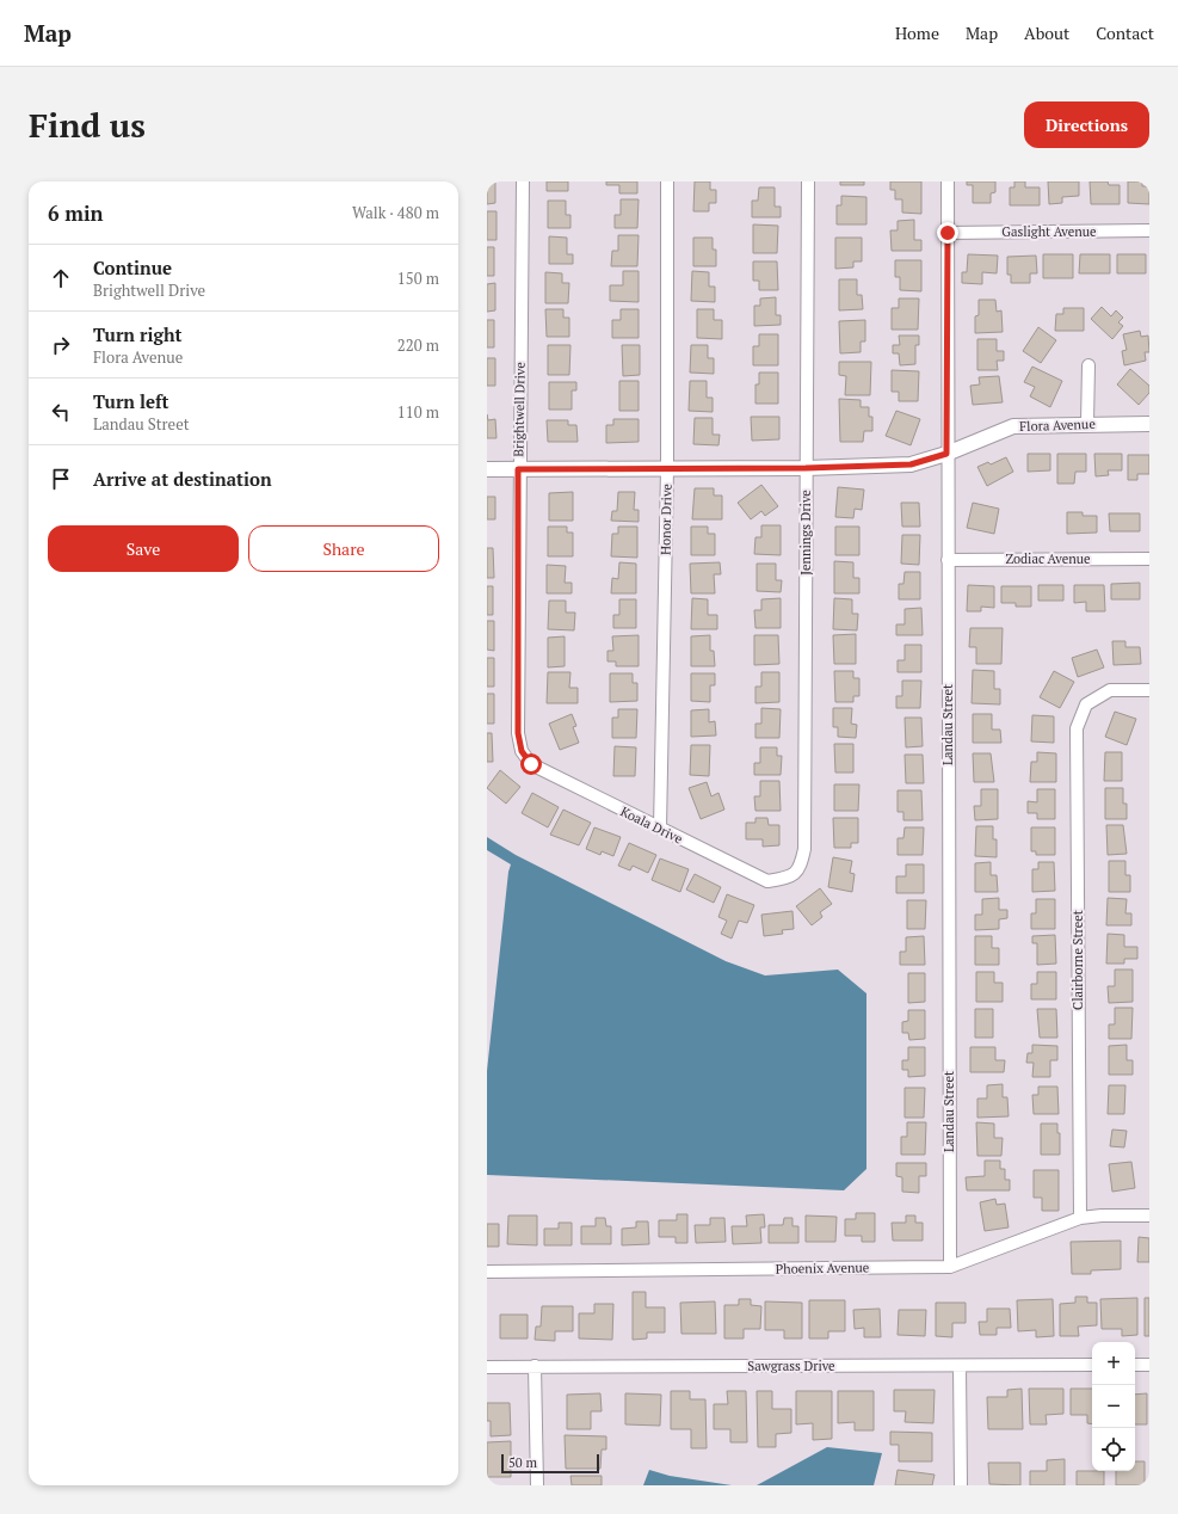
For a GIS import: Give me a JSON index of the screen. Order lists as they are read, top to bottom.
{
  "streets": {
    "street": [
      "Gaslight Avenue",
      "Brightwell Drive",
      "Flora Avenue",
      "Honor Drive",
      "Jennings Drive",
      "Zodiac Avenue",
      "Landau Street",
      "Koala Drive",
      "Clairborne Street",
      "Phoenix Avenue",
      "Sawgrass Drive"
    ]
  },
  "crossings": [
    ["Gaslight Avenue", "Landau Street"],
    ["Brightwell Drive", "Flora Avenue"],
    ["Brightwell Drive", "Koala Drive"],
    ["Flora Avenue", "Honor Drive"],
    ["Flora Avenue", "Jennings Drive"],
    ["Flora Avenue", "Landau Street"],
    ["Honor Drive", "Koala Drive"],
    ["Jennings Drive", "Koala Drive"],
    ["Zodiac Avenue", "Landau Street"],
    ["Landau Street", "Phoenix Avenue"],
    ["Clairborne Street", "Phoenix Avenue"]
  ],
  "scale_bar": "50 m",
  "page": {
    "header": "Map",
    "nav": [
      "Home",
      "Map",
      "About",
      "Contact"
    ],
    "buttons": [
      "Directions",
      ["Save", "Share"]
    ],
    "title": "Find us",
    "heading": ["6 min", "Walk · 480 m"],
    "list": [
      ["Continue", "Brightwell Drive", "150 m"],
      ["Turn right", "Flora Avenue", "220 m"],
      ["Turn left", "Landau Street", "110 m"],
      "Arrive at destination"
    ],
    "map_buttons": ["+", "−"],
    "scale": "50 m"
  }
}
